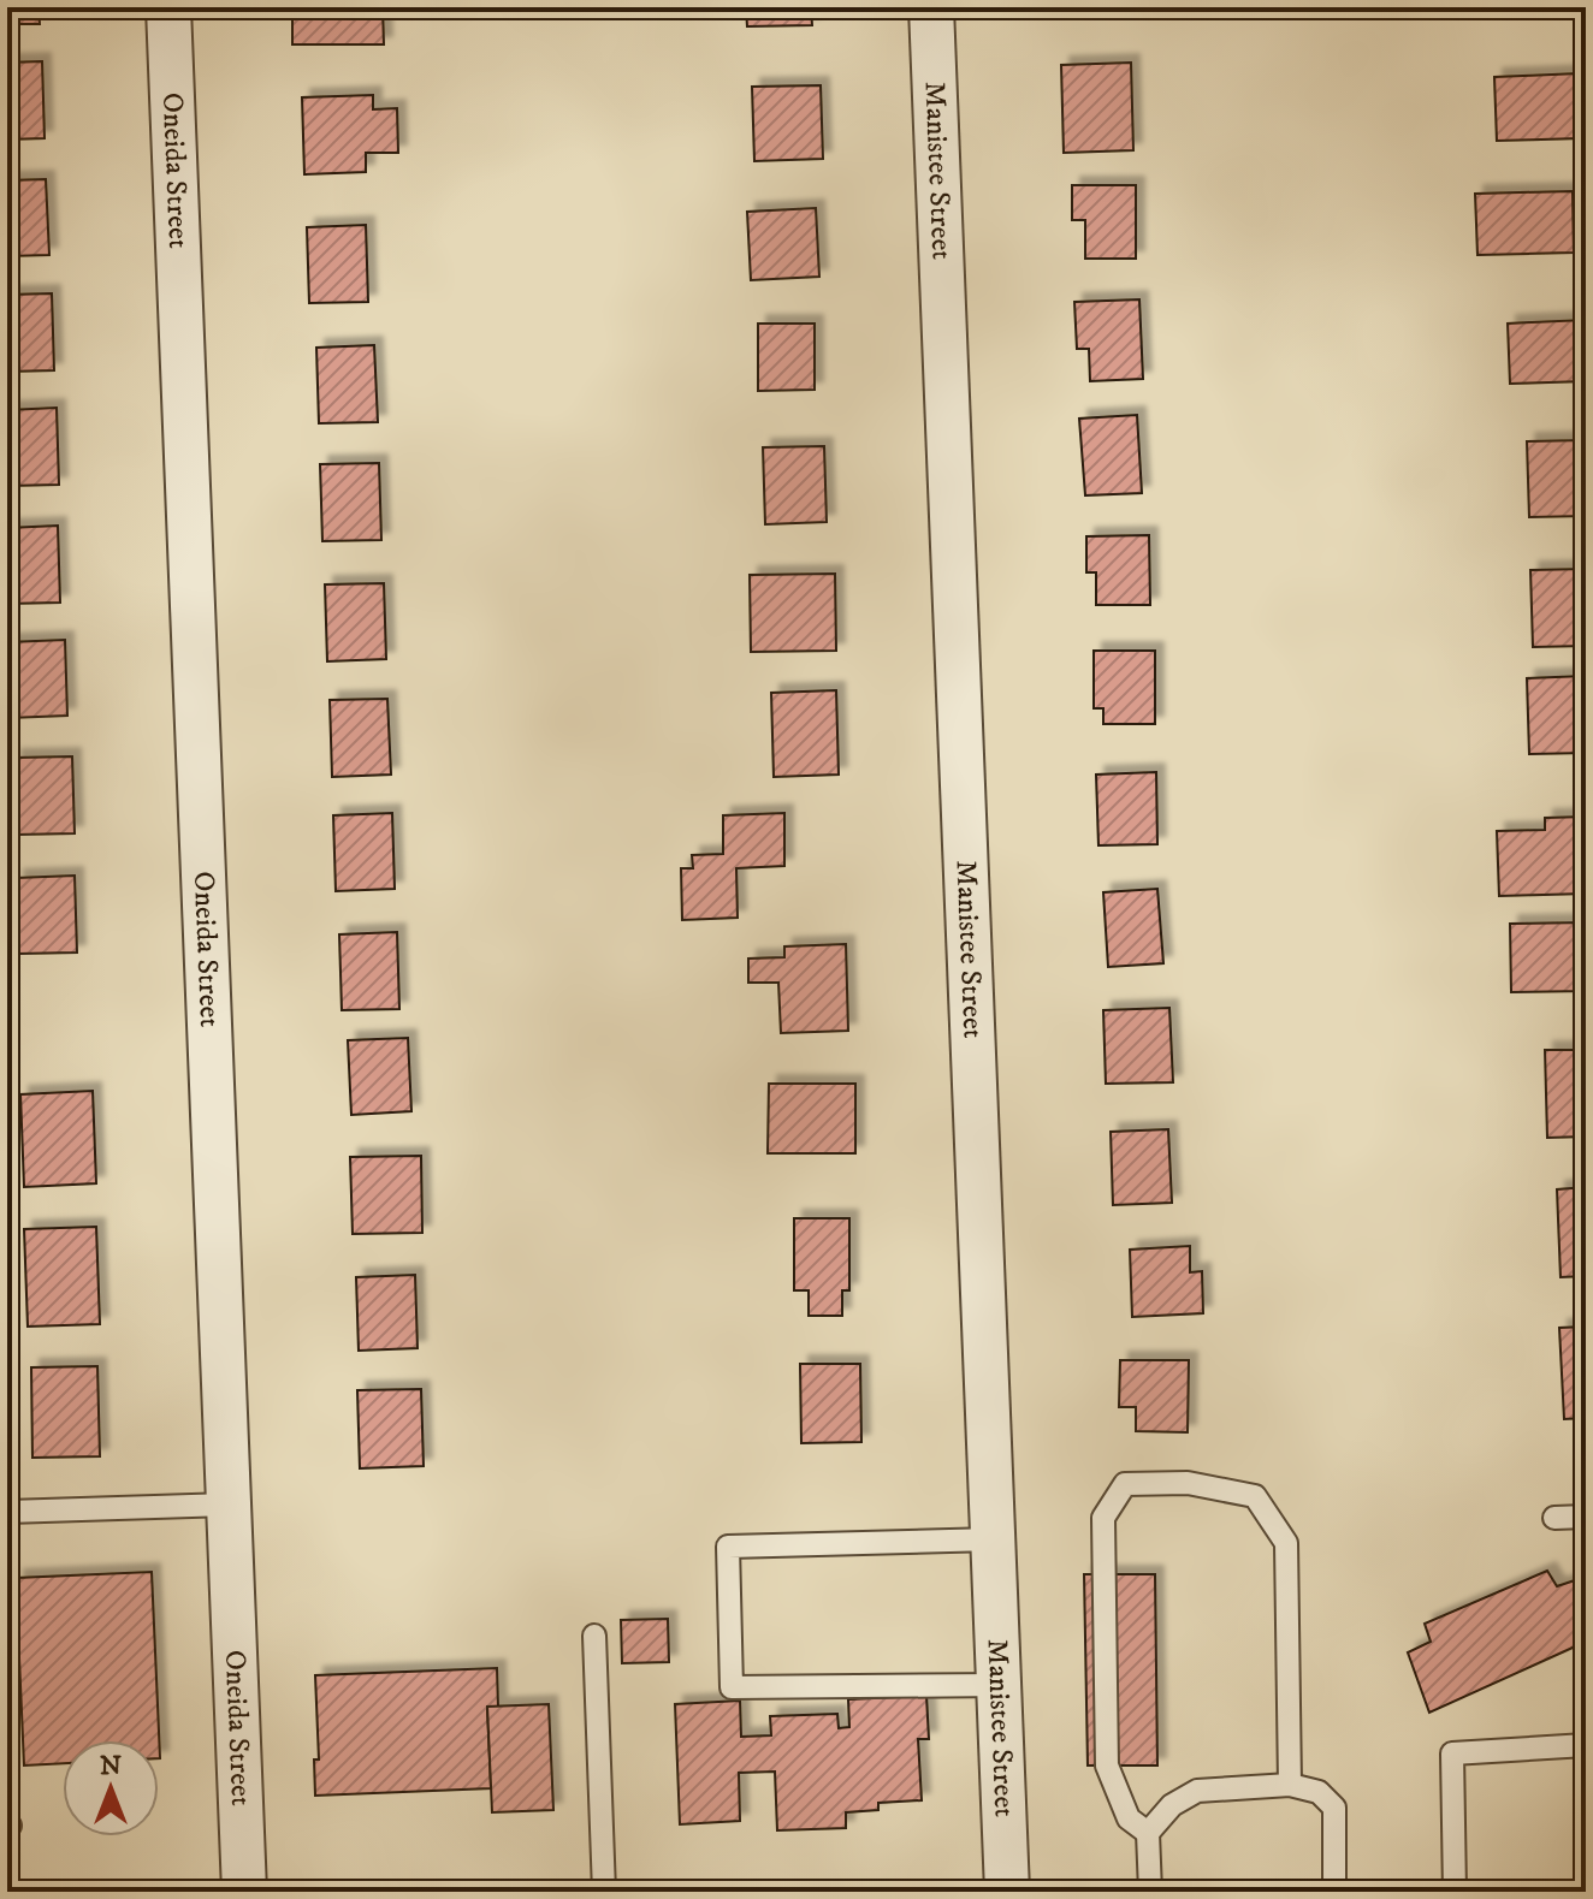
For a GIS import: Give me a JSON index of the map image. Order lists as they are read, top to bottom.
{
  "streets": {
    "street": ["Oneida Street", "Manistee Street"]
  },
  "north": "top"
}
